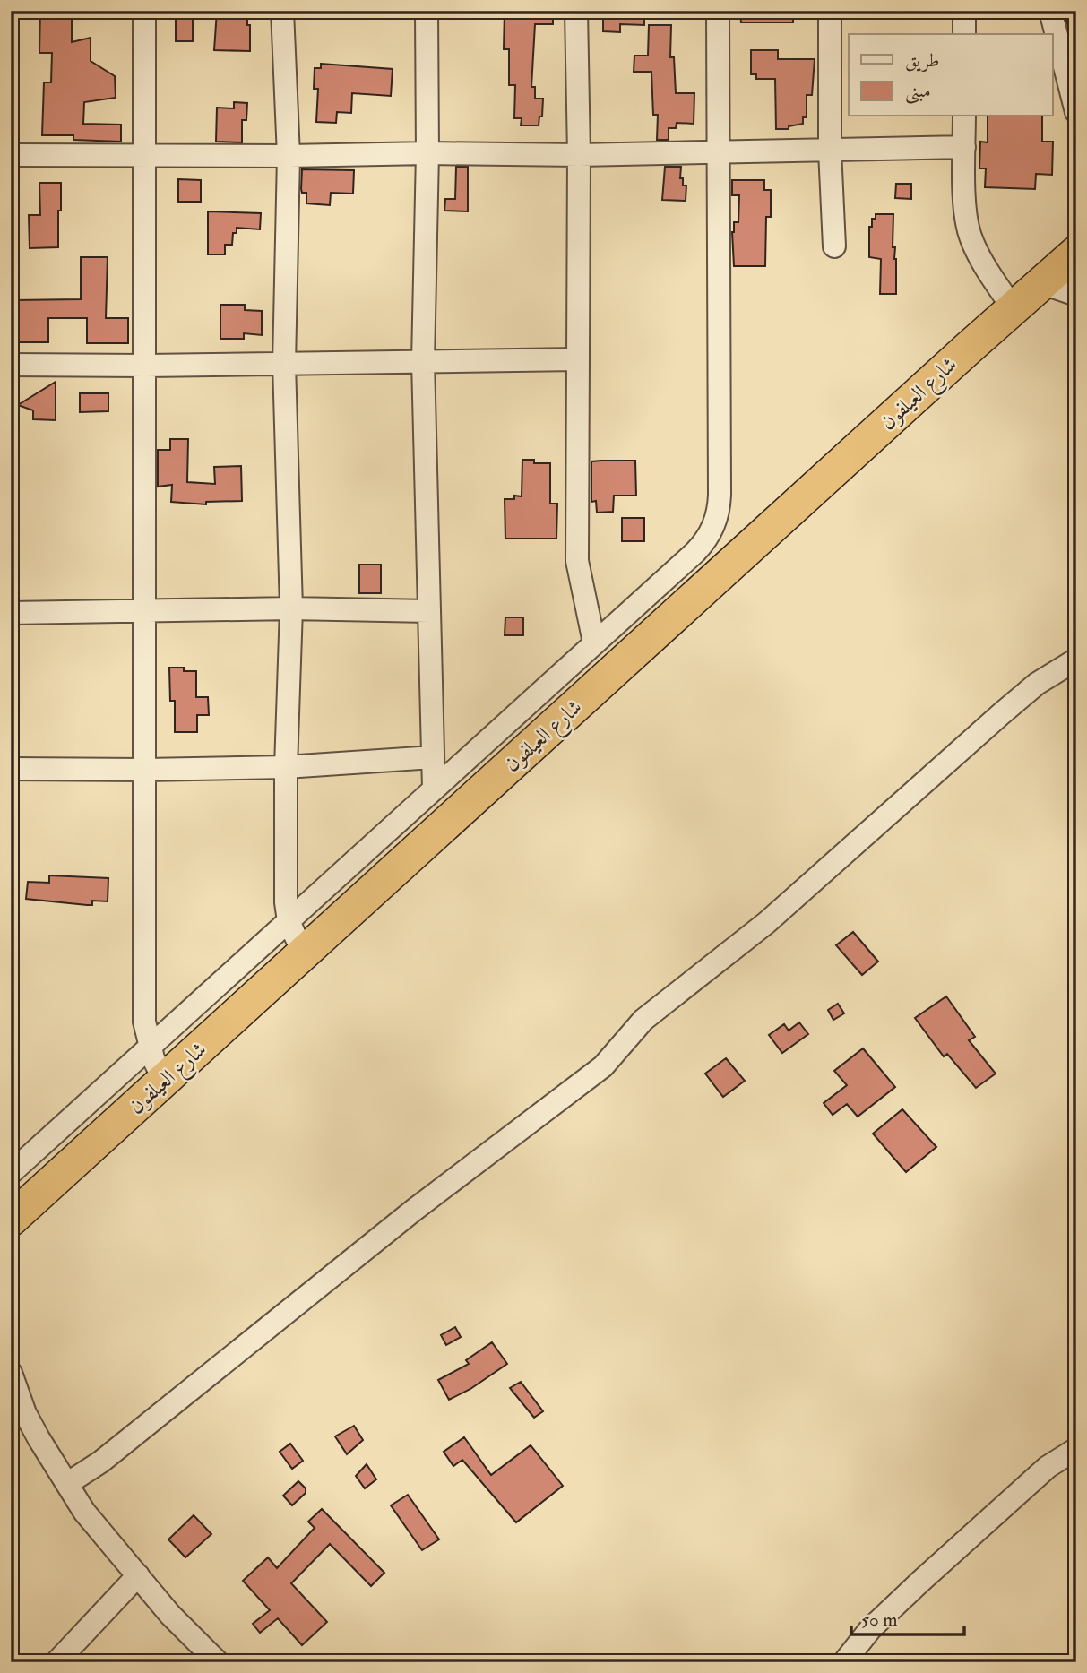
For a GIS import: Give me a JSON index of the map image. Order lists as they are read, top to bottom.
{
  "streets": {
    "highway": ["شارع العيلفون"]
  },
  "legend": ["طريق", "مبنى"],
  "scale_bar": "50 m"
}
